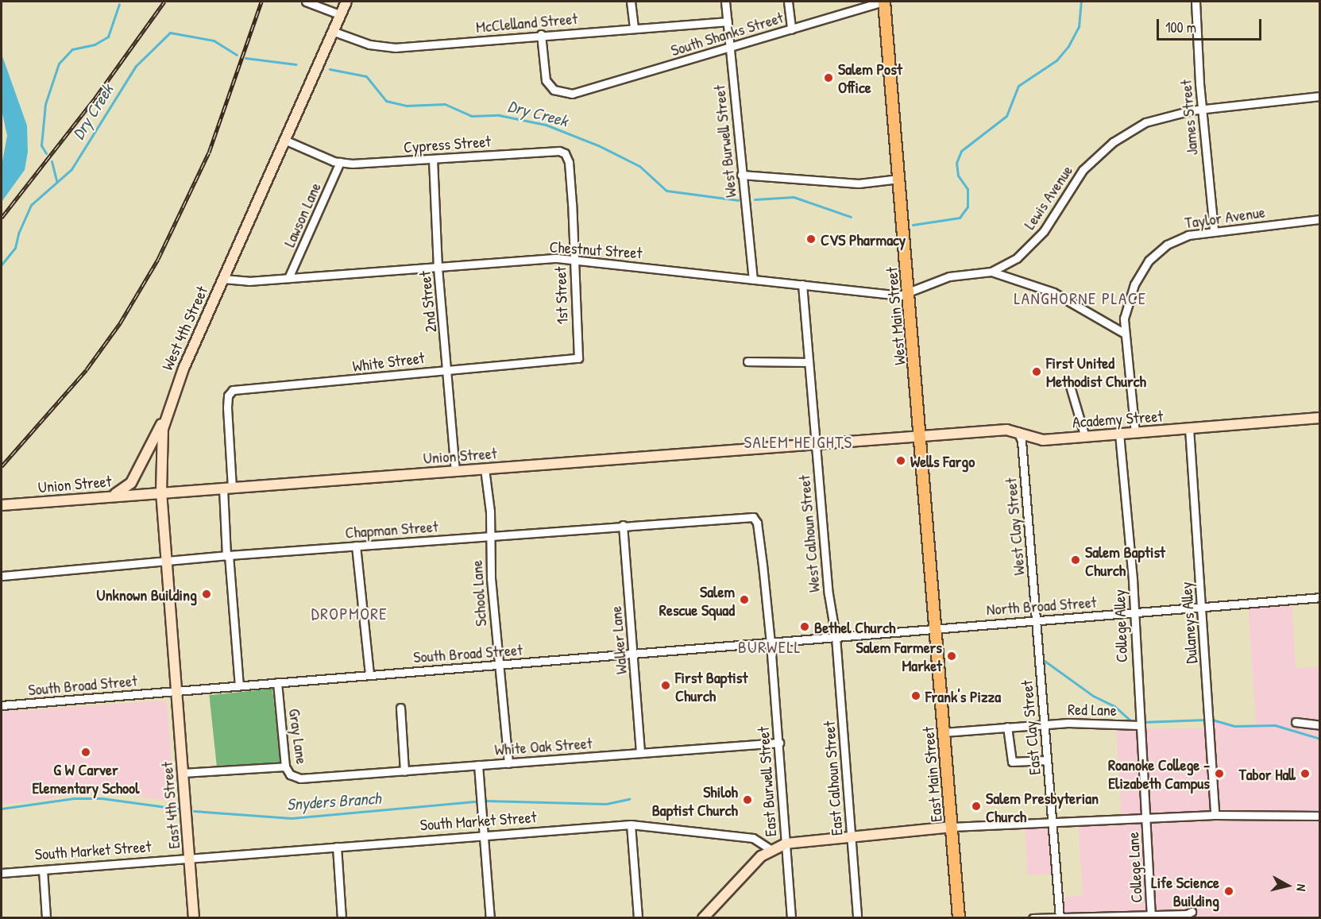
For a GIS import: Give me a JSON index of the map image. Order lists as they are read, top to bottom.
{
  "streets": {
    "main road": ["West Main Street", "East Main Street"],
    "street": [
      "McClelland Street",
      "South Shanks Street",
      "James Street",
      "West Burwell Street",
      "Cypress Street",
      "Lewis Avenue",
      "Lawson Lane",
      "Taylor Avenue",
      "Chestnut Street",
      "1st Street",
      "2nd Street",
      "West 4th Street",
      "White Street",
      "Academy Street",
      "Union Street",
      "West Clay Street",
      "Chapman Street",
      "West Calhoun Street",
      "School Lane",
      "North Broad Street",
      "Dulaneys Alley",
      "College Alley",
      "Walker Lane",
      "South Broad Street",
      "Red Lane",
      "East Clay Street",
      "Gray Lane",
      "White Oak Street",
      "East Calhoun Street",
      "East Burwell Street",
      "East 4th Street",
      "South Market Street",
      "College Lane"
    ]
  },
  "crossings": [
    ["McClelland Street", "South Shanks Street"],
    ["McClelland Street", "West Burwell Street"],
    ["McClelland Street", "West 4th Street"],
    ["South Shanks Street", "West Burwell Street"],
    ["South Shanks Street", "West Main Street"],
    ["James Street", "Lewis Avenue"],
    ["James Street", "Taylor Avenue"],
    ["West Burwell Street", "Chestnut Street"],
    ["Cypress Street", "Lawson Lane"],
    ["Cypress Street", "1st Street"],
    ["Cypress Street", "2nd Street"],
    ["Cypress Street", "West 4th Street"],
    ["Lewis Avenue", "Chestnut Street"],
    ["Lewis Avenue", "West Main Street"],
    ["Lawson Lane", "Chestnut Street"],
    ["Taylor Avenue", "Academy Street"],
    ["Chestnut Street", "1st Street"],
    ["Chestnut Street", "2nd Street"],
    ["Chestnut Street", "West Main Street"],
    ["Chestnut Street", "West 4th Street"],
    ["Chestnut Street", "West Calhoun Street"],
    ["1st Street", "White Street"],
    ["2nd Street", "White Street"],
    ["2nd Street", "Union Street"],
    ["West Main Street", "Academy Street"],
    ["West Main Street", "Union Street"],
    ["West Main Street", "North Broad Street"],
    ["West Main Street", "South Broad Street"],
    ["West Main Street", "East Main Street"],
    ["West 4th Street", "Union Street"],
    ["West 4th Street", "Chapman Street"],
    ["West 4th Street", "South Broad Street"],
    ["West 4th Street", "East 4th Street"],
    ["White Street", "Union Street"],
    ["White Street", "Chapman Street"],
    ["White Street", "South Broad Street"],
    ["Academy Street", "Union Street"],
    ["Academy Street", "West Clay Street"],
    ["Academy Street", "Dulaneys Alley"],
    ["Academy Street", "College Alley"],
    ["Union Street", "West Calhoun Street"],
    ["Union Street", "School Lane"],
    ["West Clay Street", "North Broad Street"],
    ["West Clay Street", "East Clay Street"],
    ["Chapman Street", "School Lane"],
    ["Chapman Street", "Walker Lane"],
    ["Chapman Street", "South Broad Street"],
    ["Chapman Street", "East Burwell Street"],
    ["West Calhoun Street", "South Broad Street"],
    ["West Calhoun Street", "East Calhoun Street"],
    ["School Lane", "South Broad Street"],
    ["School Lane", "White Oak Street"],
    ["North Broad Street", "Dulaneys Alley"],
    ["North Broad Street", "College Alley"],
    ["North Broad Street", "South Broad Street"],
    ["North Broad Street", "East Clay Street"],
    ["North Broad Street", "East Main Street"],
    ["College Alley", "Red Lane"],
    ["College Alley", "College Lane"],
    ["Walker Lane", "South Broad Street"],
    ["Walker Lane", "White Oak Street"],
    ["South Broad Street", "Gray Lane"],
    ["South Broad Street", "East Main Street"],
    ["South Broad Street", "East Calhoun Street"],
    ["South Broad Street", "East Burwell Street"],
    ["South Broad Street", "East 4th Street"],
    ["Red Lane", "East Clay Street"],
    ["Red Lane", "East Main Street"],
    ["Gray Lane", "White Oak Street"],
    ["White Oak Street", "East Burwell Street"],
    ["East 4th Street", "South Market Street"]
  ],
  "districts": [
    "LANGHORNE PLACE",
    "SALEM HEIGHTS",
    "DROPMORE",
    "BURWELL"
  ],
  "water": ["Dry Creek", "Snyders Branch"],
  "places": [
    "Salem Post Office",
    "CVS Pharmacy",
    "First United Methodist Church",
    "Wells Fargo",
    "Salem Baptist Church",
    "Unknown Building",
    "Salem Rescue Squad",
    "Bethel Church",
    "Salem Farmers Market",
    "First Baptist Church",
    "Frank's Pizza",
    "G W Carver Elementary School",
    "Roanoke College - Elizabeth Campus",
    "Tabor Hall",
    "Shiloh Baptist Church",
    "Salem Presbyterian Church",
    "Life Science Building"
  ],
  "scale_bar": "100 m",
  "north": "right"
}
